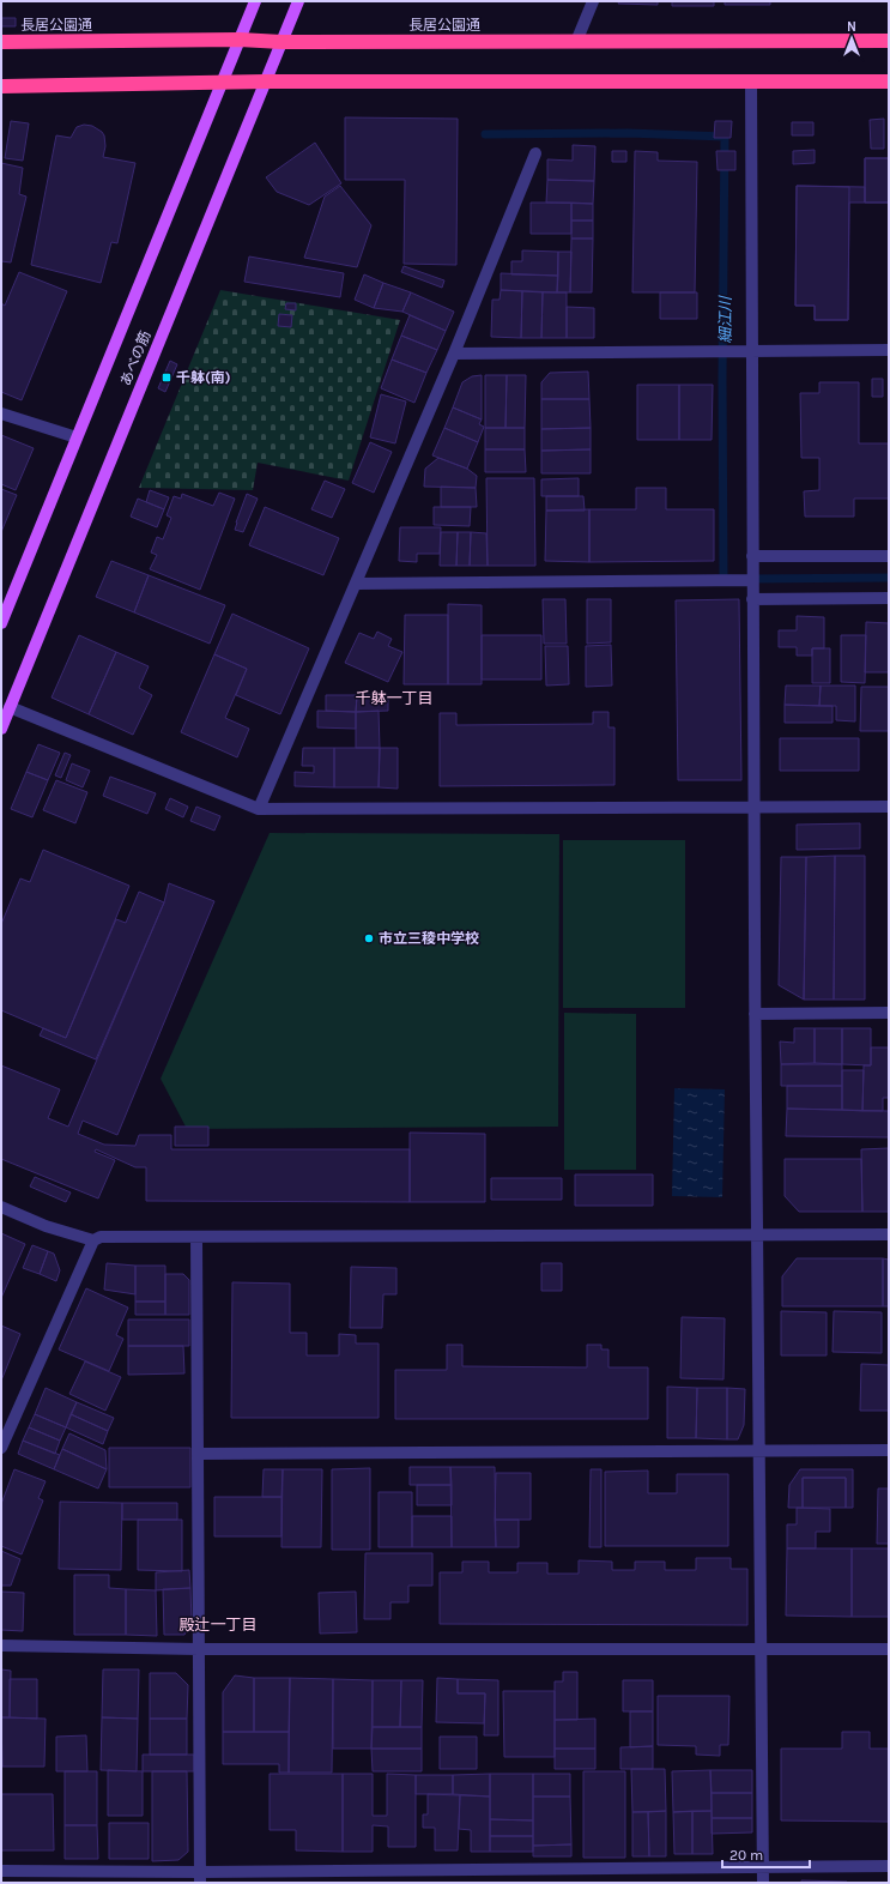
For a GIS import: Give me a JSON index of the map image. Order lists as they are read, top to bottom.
{
  "streets": {
    "highway": ["長居公園通"],
    "main road": ["あべの筋"]
  },
  "crossings": [
    ["長居公園通", "あべの筋"]
  ],
  "districts": ["千躰一丁目", "殿辻一丁目"],
  "water": ["細江川"],
  "places": {
    "transit": ["千躰(南)"],
    "other": ["市立三稜中学校"]
  },
  "scale_bar": "20 m",
  "north": "top"
}
